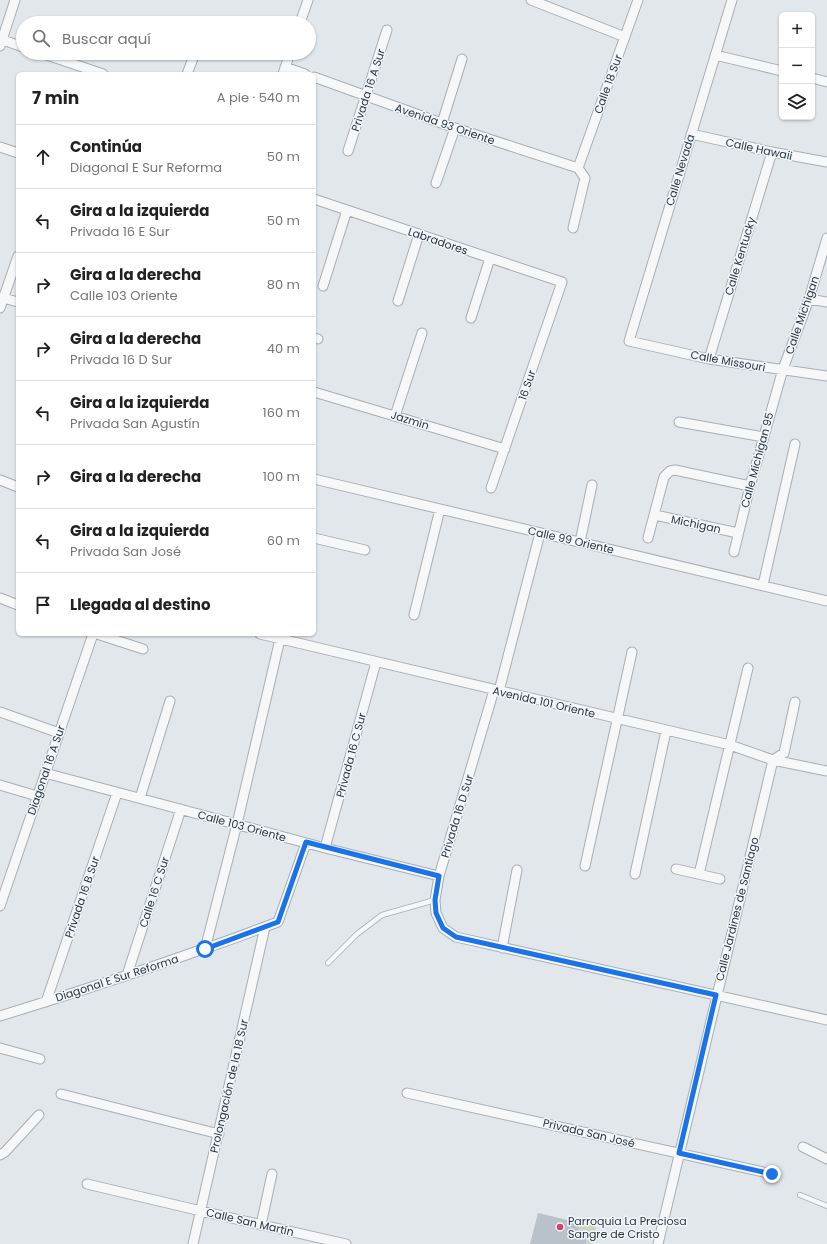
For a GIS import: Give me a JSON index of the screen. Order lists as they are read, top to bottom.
{
  "streets": {
    "street": [
      "Calle 18 Sur",
      "Privada 16 A Sur",
      "Avenida 93 Oriente",
      "Calle Hawaii",
      "Calle Nevada",
      "Labradores",
      "Calle Kentucky",
      "Calle Míchigan",
      "Calle Missouri",
      "16 Sur",
      "Jazmín",
      "Calle Michigan 95",
      "Michigan",
      "Calle 99 Oriente",
      "Avenida 101 Oriente",
      "Privada 16 C Sur",
      "Diagonal 16 A Sur",
      "Privada 16 D Sur",
      "Calle 103 Oriente",
      "Calle 16 C Sur",
      "Privada 16 B Sur",
      "Calle Jardines de Santiago",
      "Diagonal E Sur Reforma",
      "Prolongación de la 18 Sur",
      "Privada San José",
      "Calle San Martín"
    ]
  },
  "crossings": [
    ["Calle 18 Sur", "Avenida 93 Oriente"],
    ["Privada 16 A Sur", "Avenida 93 Oriente"],
    ["Calle Hawaii", "Calle Nevada"],
    ["Calle Hawaii", "Calle Kentucky"],
    ["Calle Nevada", "Calle Missouri"],
    ["Labradores", "16 Sur"],
    ["Calle Kentucky", "Calle Missouri"],
    ["Calle Míchigan", "Calle Missouri"],
    ["Calle Míchigan", "Calle Michigan 95"],
    ["Calle Missouri", "Calle Michigan 95"],
    ["16 Sur", "Jazmín"],
    ["Calle Michigan 95", "Michigan"],
    ["Calle 99 Oriente", "Privada 16 D Sur"],
    ["Avenida 101 Oriente", "Privada 16 C Sur"],
    ["Avenida 101 Oriente", "Privada 16 D Sur"],
    ["Avenida 101 Oriente", "Calle Jardines de Santiago"],
    ["Privada 16 C Sur", "Calle 103 Oriente"],
    ["Diagonal 16 A Sur", "Calle 103 Oriente"],
    ["Privada 16 D Sur", "Calle 103 Oriente"],
    ["Calle 103 Oriente", "Calle 16 C Sur"],
    ["Calle 103 Oriente", "Privada 16 B Sur"],
    ["Calle 103 Oriente", "Diagonal E Sur Reforma"],
    ["Calle 16 C Sur", "Diagonal E Sur Reforma"],
    ["Privada 16 B Sur", "Diagonal E Sur Reforma"],
    ["Calle Jardines de Santiago", "Privada San José"],
    ["Diagonal E Sur Reforma", "Prolongación de la 18 Sur"],
    ["Prolongación de la 18 Sur", "Calle San Martín"]
  ],
  "places": ["Parroquia La Preciosa Sangre de Cristo"],
  "page": {
    "map_buttons": ["+", "−"],
    "search": "Buscar aquí",
    "heading": ["7 min", "A pie · 540 m"],
    "list": [
      ["Continúa", "Diagonal E Sur Reforma", "50 m"],
      ["Gira a la izquierda", "Privada 16 E Sur", "50 m"],
      ["Gira a la derecha", "Calle 103 Oriente", "80 m"],
      ["Gira a la derecha", "Privada 16 D Sur", "40 m"],
      ["Gira a la izquierda", "Privada San Agustín", "160 m"],
      ["Gira a la derecha", "100 m"],
      ["Gira a la izquierda", "Privada San José", "60 m"],
      "Llegada al destino"
    ]
  }
}
